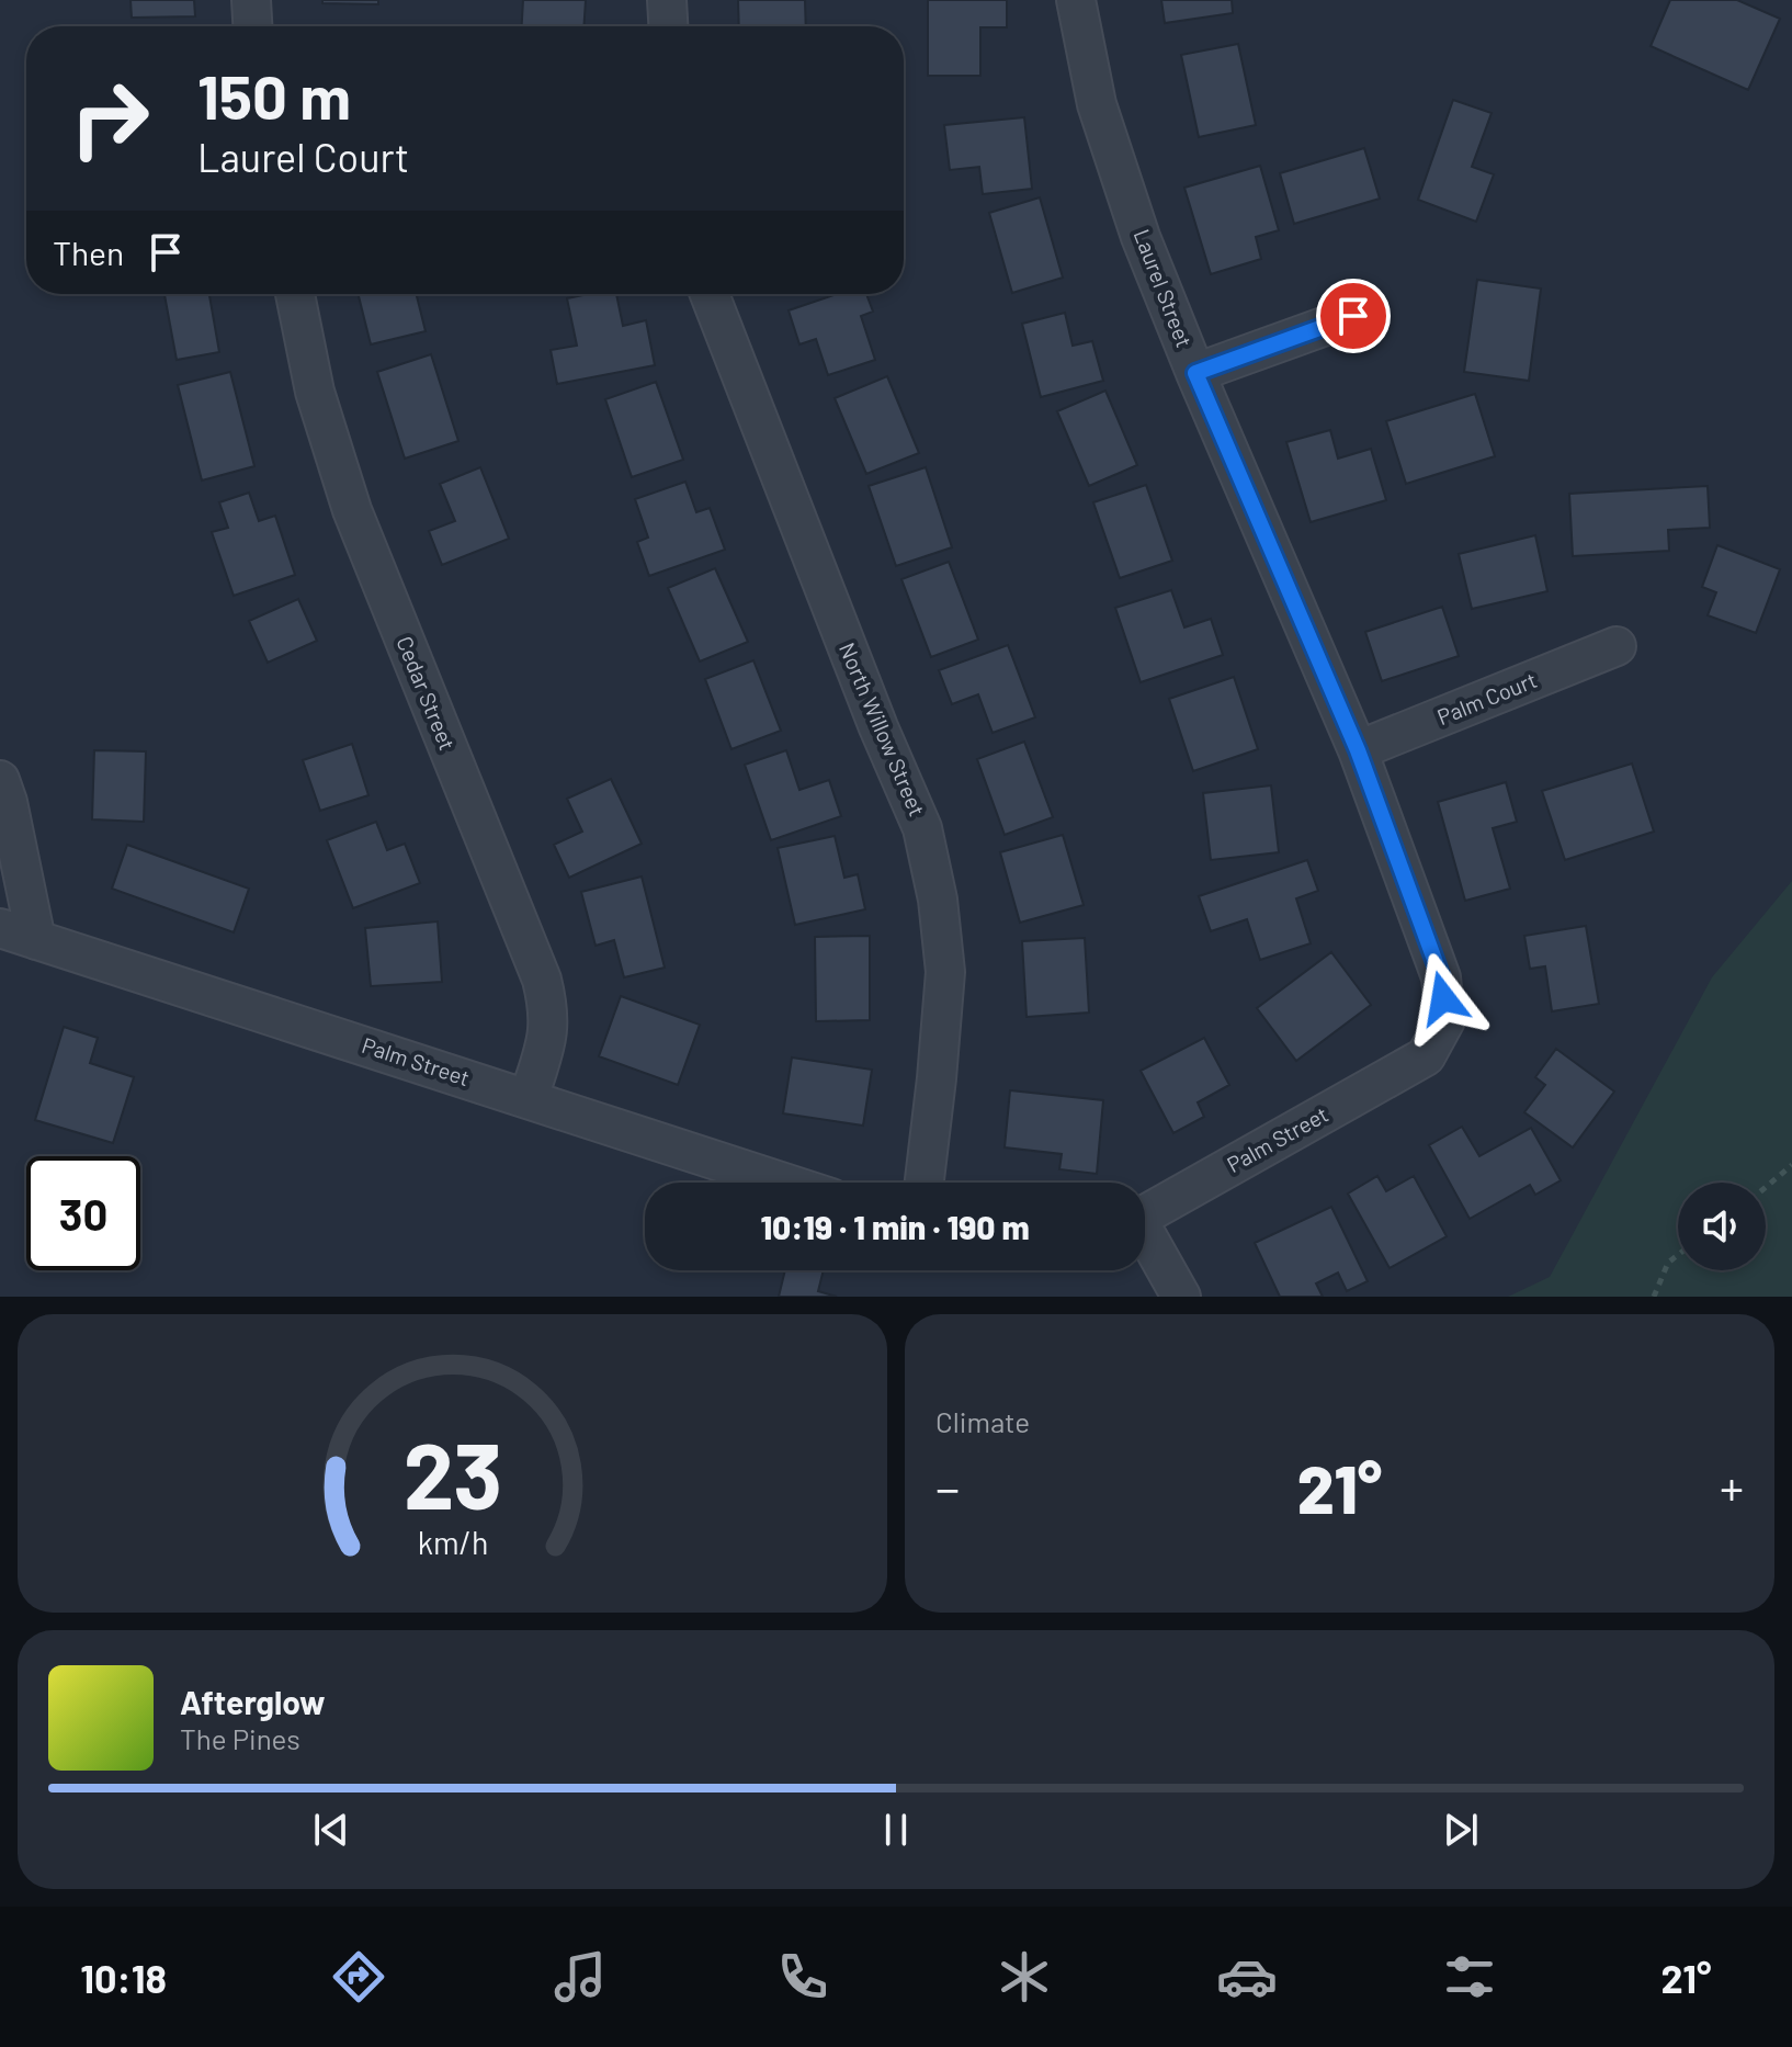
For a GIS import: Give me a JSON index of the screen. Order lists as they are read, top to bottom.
{
  "streets": {
    "street": [
      "Laurel Street",
      "Cedar Street",
      "Palm Court",
      "North Willow Street",
      "Palm Street"
    ]
  },
  "crossings": [
    ["Laurel Street", "Palm Court"],
    ["Laurel Street", "Palm Street"],
    ["Cedar Street", "Palm Street"]
  ],
  "page": {
    "turn": ["150 m", "Laurel Court"],
    "then": "Then",
    "limit": "30",
    "trip": "10:19 · 1 min · 190 m",
    "tile": "Climate",
    "heat": ["−", "21°", "+"],
    "song": ["Afterglow", "The Pines"],
    "tabs": ["10:18", "21°"],
    "gauge": ["23", "km/h"]
  }
}
